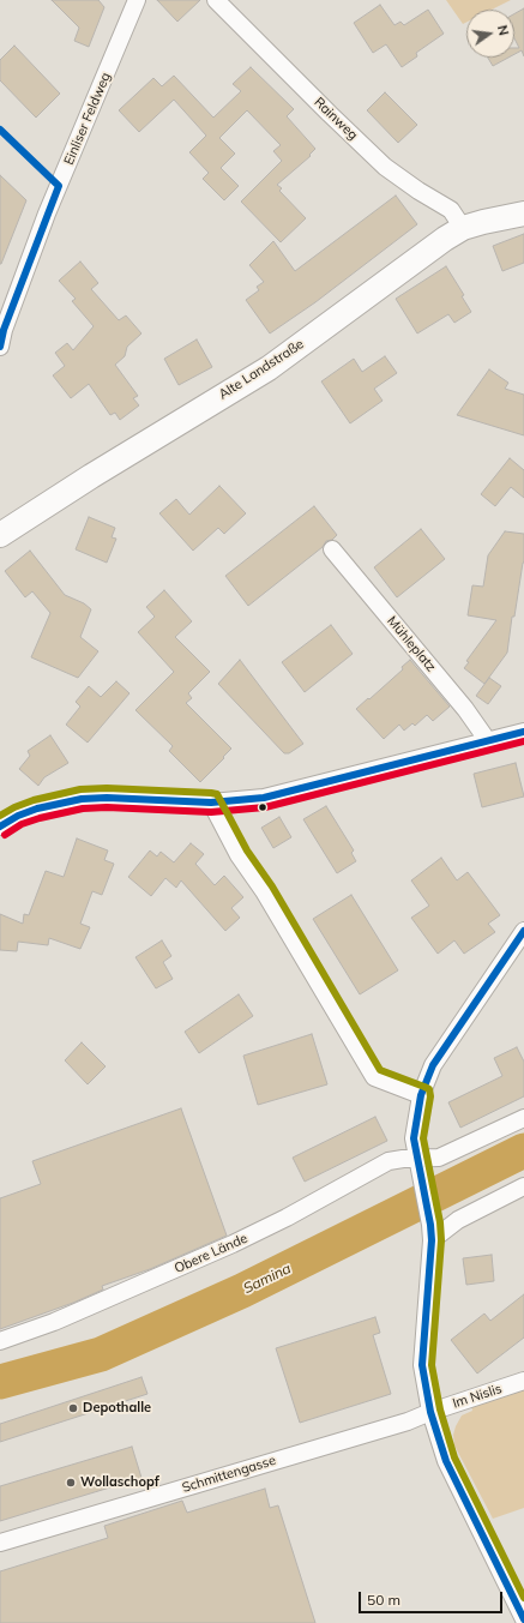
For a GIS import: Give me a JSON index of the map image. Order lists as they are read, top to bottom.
{
  "streets": {
    "main road": ["Alte Landstraße"],
    "street": [
      "Einliser Feldweg",
      "Rainweg",
      "Mühleplatz",
      "Obere Lände",
      "Im Nislis",
      "Schmittengasse"
    ]
  },
  "crossings": [
    ["Rainweg", "Alte Landstraße"],
    ["Im Nislis", "Schmittengasse"]
  ],
  "water": ["Samina"],
  "places": ["Depothalle", "Wollaschopf"],
  "scale_bar": "50 m",
  "north": "right"
}
